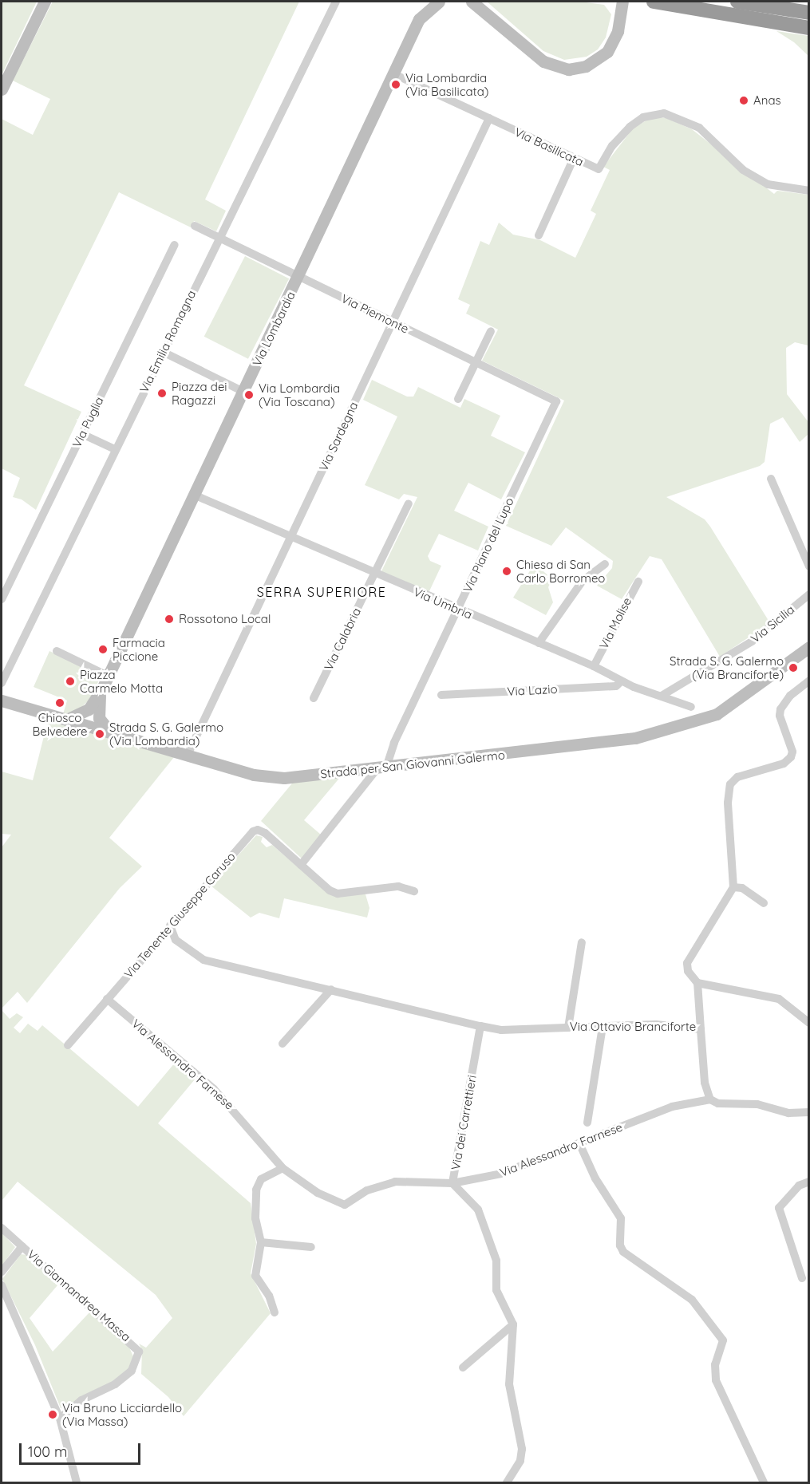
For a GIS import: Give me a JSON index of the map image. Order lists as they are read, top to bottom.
{
  "streets": {
    "street": [
      "Via Basilicata",
      "Via Piemonte",
      "Via Lombardia",
      "Via Emilia Romagna",
      "Via Puglia",
      "Via Sardegna",
      "Via Piano del Lupo",
      "Via Umbria",
      "Via Molise",
      "Via Sicilia",
      "Via Calabria",
      "Via Lazio",
      "Strada per San Giovanni Galermo",
      "Via Tenente Giuseppe Caruso",
      "Via Ottavio Branciforte",
      "Via Alessandro Farnese",
      "Via dei Carrettieri",
      "Via Giannandrea Massa"
    ]
  },
  "crossings": [
    ["Via Basilicata", "Via Lombardia"],
    ["Via Basilicata", "Via Sardegna"],
    ["Via Piemonte", "Via Lombardia"],
    ["Via Piemonte", "Via Emilia Romagna"],
    ["Via Piemonte", "Via Sardegna"],
    ["Via Piemonte", "Via Piano del Lupo"],
    ["Via Lombardia", "Via Umbria"],
    ["Via Lombardia", "Strada per San Giovanni Galermo"],
    ["Via Sardegna", "Via Umbria"],
    ["Via Sardegna", "Strada per San Giovanni Galermo"],
    ["Via Piano del Lupo", "Via Umbria"],
    ["Via Piano del Lupo", "Strada per San Giovanni Galermo"],
    ["Via Piano del Lupo", "Via Tenente Giuseppe Caruso"],
    ["Via Umbria", "Via Molise"],
    ["Via Umbria", "Via Sicilia"],
    ["Via Umbria", "Via Calabria"],
    ["Via Umbria", "Via Lazio"],
    ["Via Tenente Giuseppe Caruso", "Via Ottavio Branciforte"],
    ["Via Tenente Giuseppe Caruso", "Via Alessandro Farnese"],
    ["Via Ottavio Branciforte", "Via dei Carrettieri"],
    ["Via Alessandro Farnese", "Via dei Carrettieri"]
  ],
  "districts": ["SERRA SUPERIORE"],
  "places": [
    "Via Lombardia (Via Basilicata)",
    "Anas",
    "Piazza dei Ragazzi",
    "Via Lombardia (Via Toscana)",
    "Chiesa di San Carlo Borromeo",
    "Rossotono Local",
    "Farmacia Piccione",
    "Strada S. G. Galermo (Via Branciforte)",
    "Piazza Carmelo Motta",
    "Chiosco Belvedere",
    "Strada S. G. Galermo (Via Lombardia)",
    "Via Bruno Licciardello (Via Massa)"
  ],
  "scale_bar": "100 m"
}
